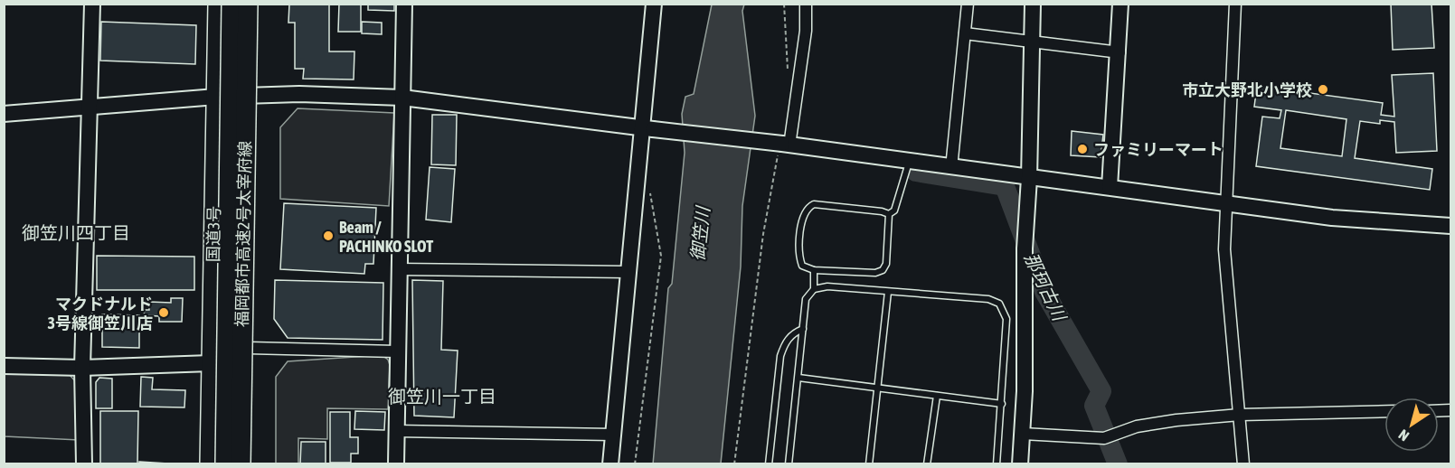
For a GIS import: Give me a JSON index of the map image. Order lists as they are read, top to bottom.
{
  "streets": {
    "highway": ["国道3号", "福岡都市高速2号太宰府線"]
  },
  "districts": ["御笠川四丁目", "御笠川一丁目"],
  "water": ["御笠川", "那珂古川"],
  "places": [
    "市立大野北小学校",
    "ファミリーマート",
    "Beam / PACHINKO SLOT",
    "マクドナルド 3号線御笠川店"
  ],
  "north": "bottom left"
}
